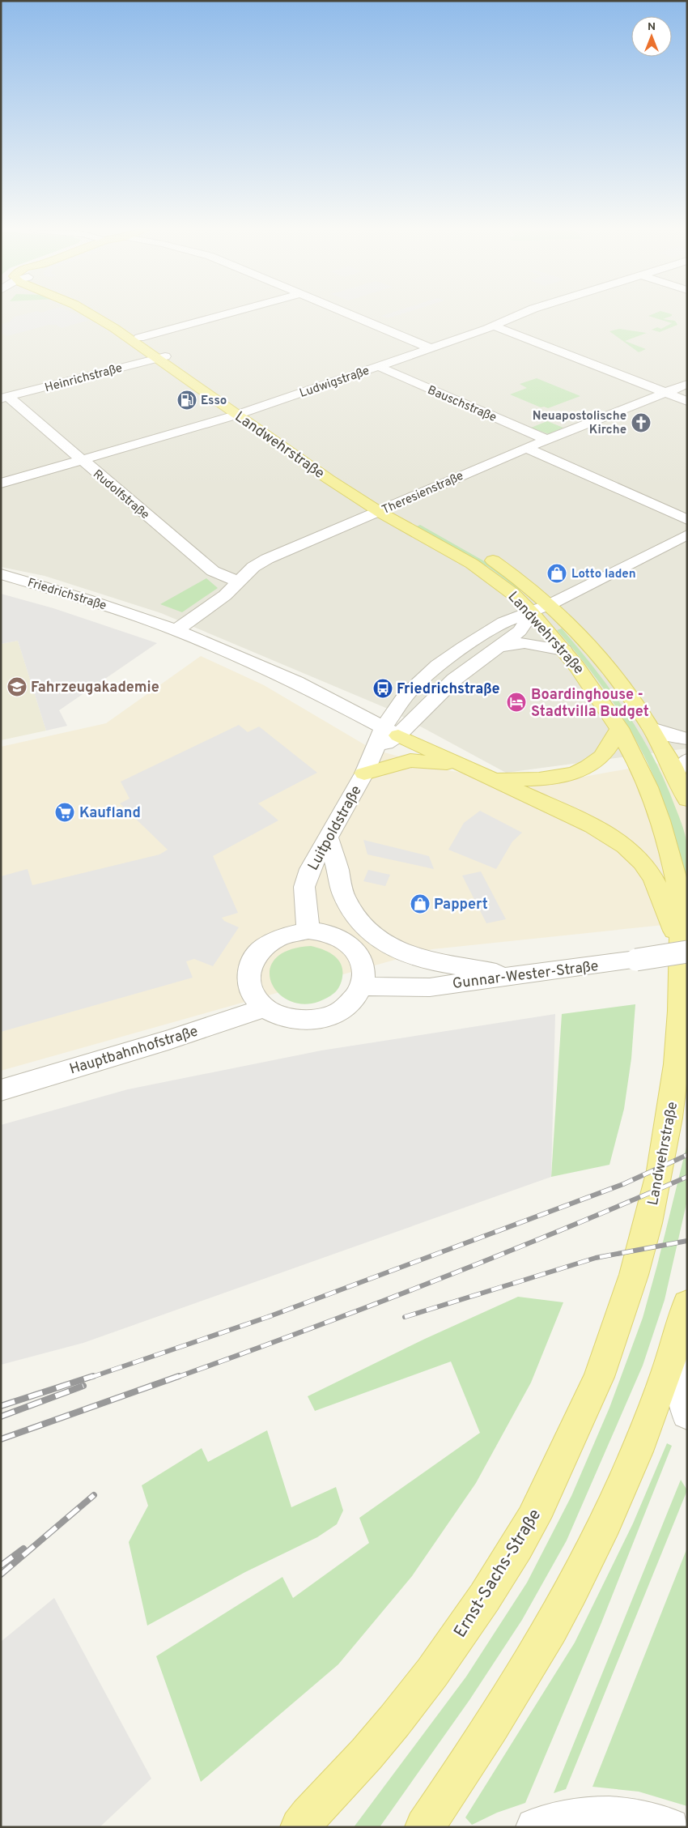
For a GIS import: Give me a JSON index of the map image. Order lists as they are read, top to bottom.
{
  "streets": {
    "main road": ["Landwehrstraße", "Ernst-Sachs-Straße"],
    "street": [
      "Heinrichstraße",
      "Ludwigstraße",
      "Bauschstraße",
      "Theresienstraße",
      "Rudolfstraße",
      "Friedrichstraße",
      "Luitpoldstraße",
      "Gunnar-Wester-Straße",
      "Hauptbahnhofstraße"
    ]
  },
  "crossings": [
    ["Heinrichstraße", "Landwehrstraße"],
    ["Heinrichstraße", "Rudolfstraße"],
    ["Ludwigstraße", "Bauschstraße"],
    ["Ludwigstraße", "Landwehrstraße"],
    ["Ludwigstraße", "Rudolfstraße"],
    ["Bauschstraße", "Theresienstraße"],
    ["Landwehrstraße", "Theresienstraße"],
    ["Landwehrstraße", "Luitpoldstraße"],
    ["Landwehrstraße", "Gunnar-Wester-Straße"],
    ["Landwehrstraße", "Ernst-Sachs-Straße"],
    ["Theresienstraße", "Rudolfstraße"],
    ["Theresienstraße", "Friedrichstraße"],
    ["Friedrichstraße", "Luitpoldstraße"],
    ["Luitpoldstraße", "Gunnar-Wester-Straße"],
    ["Luitpoldstraße", "Hauptbahnhofstraße"],
    ["Gunnar-Wester-Straße", "Hauptbahnhofstraße"]
  ],
  "places": {
    "fuel station": ["Esso"],
    "church": ["Neuapostolische Kirche"],
    "shop": ["Lotto laden", "Pappert"],
    "school or university": ["Fahrzeugakademie"],
    "bus stop": ["Friedrichstraße"],
    "hotel": ["Boardinghouse - Stadtvilla Budget"],
    "supermarket": ["Kaufland"]
  },
  "north": "top"
}
